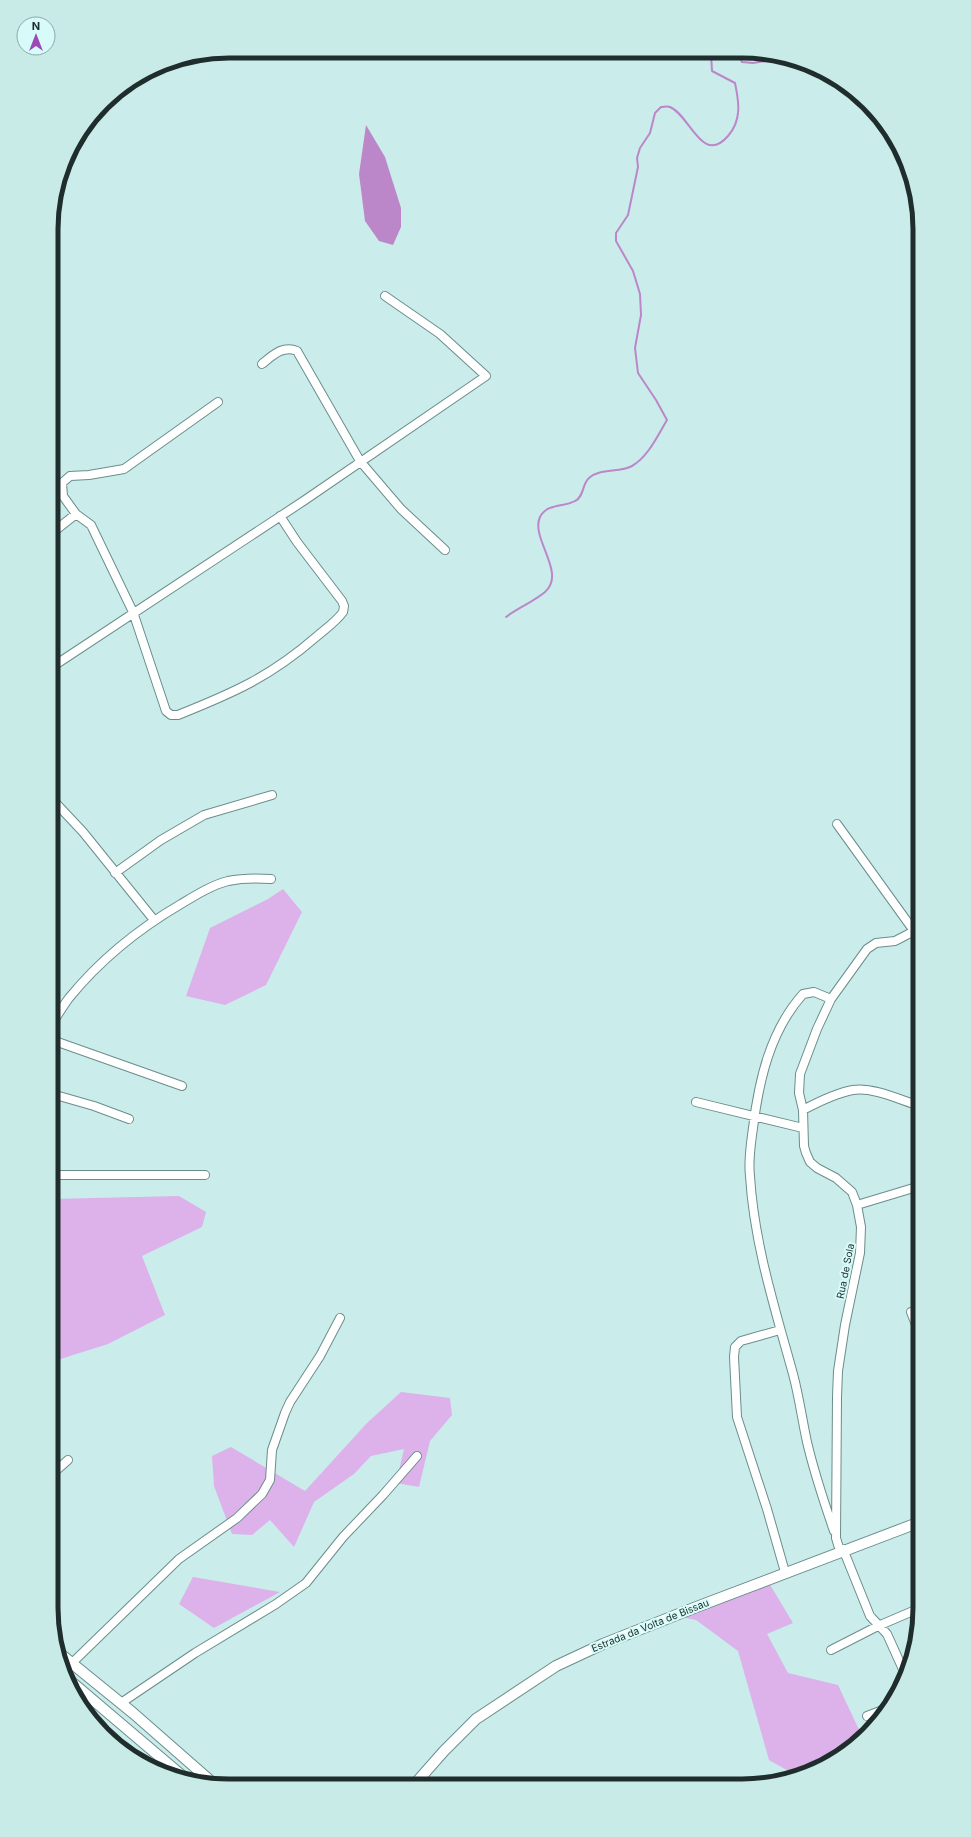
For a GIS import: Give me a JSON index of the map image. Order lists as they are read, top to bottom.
{
  "streets": {
    "main road": ["Estrada da Volta de Bissau"],
    "street": ["Rua de Sola"]
  },
  "crossings": [
    ["Rua de Sola", "Estrada da Volta de Bissau"]
  ],
  "north": "top"
}
